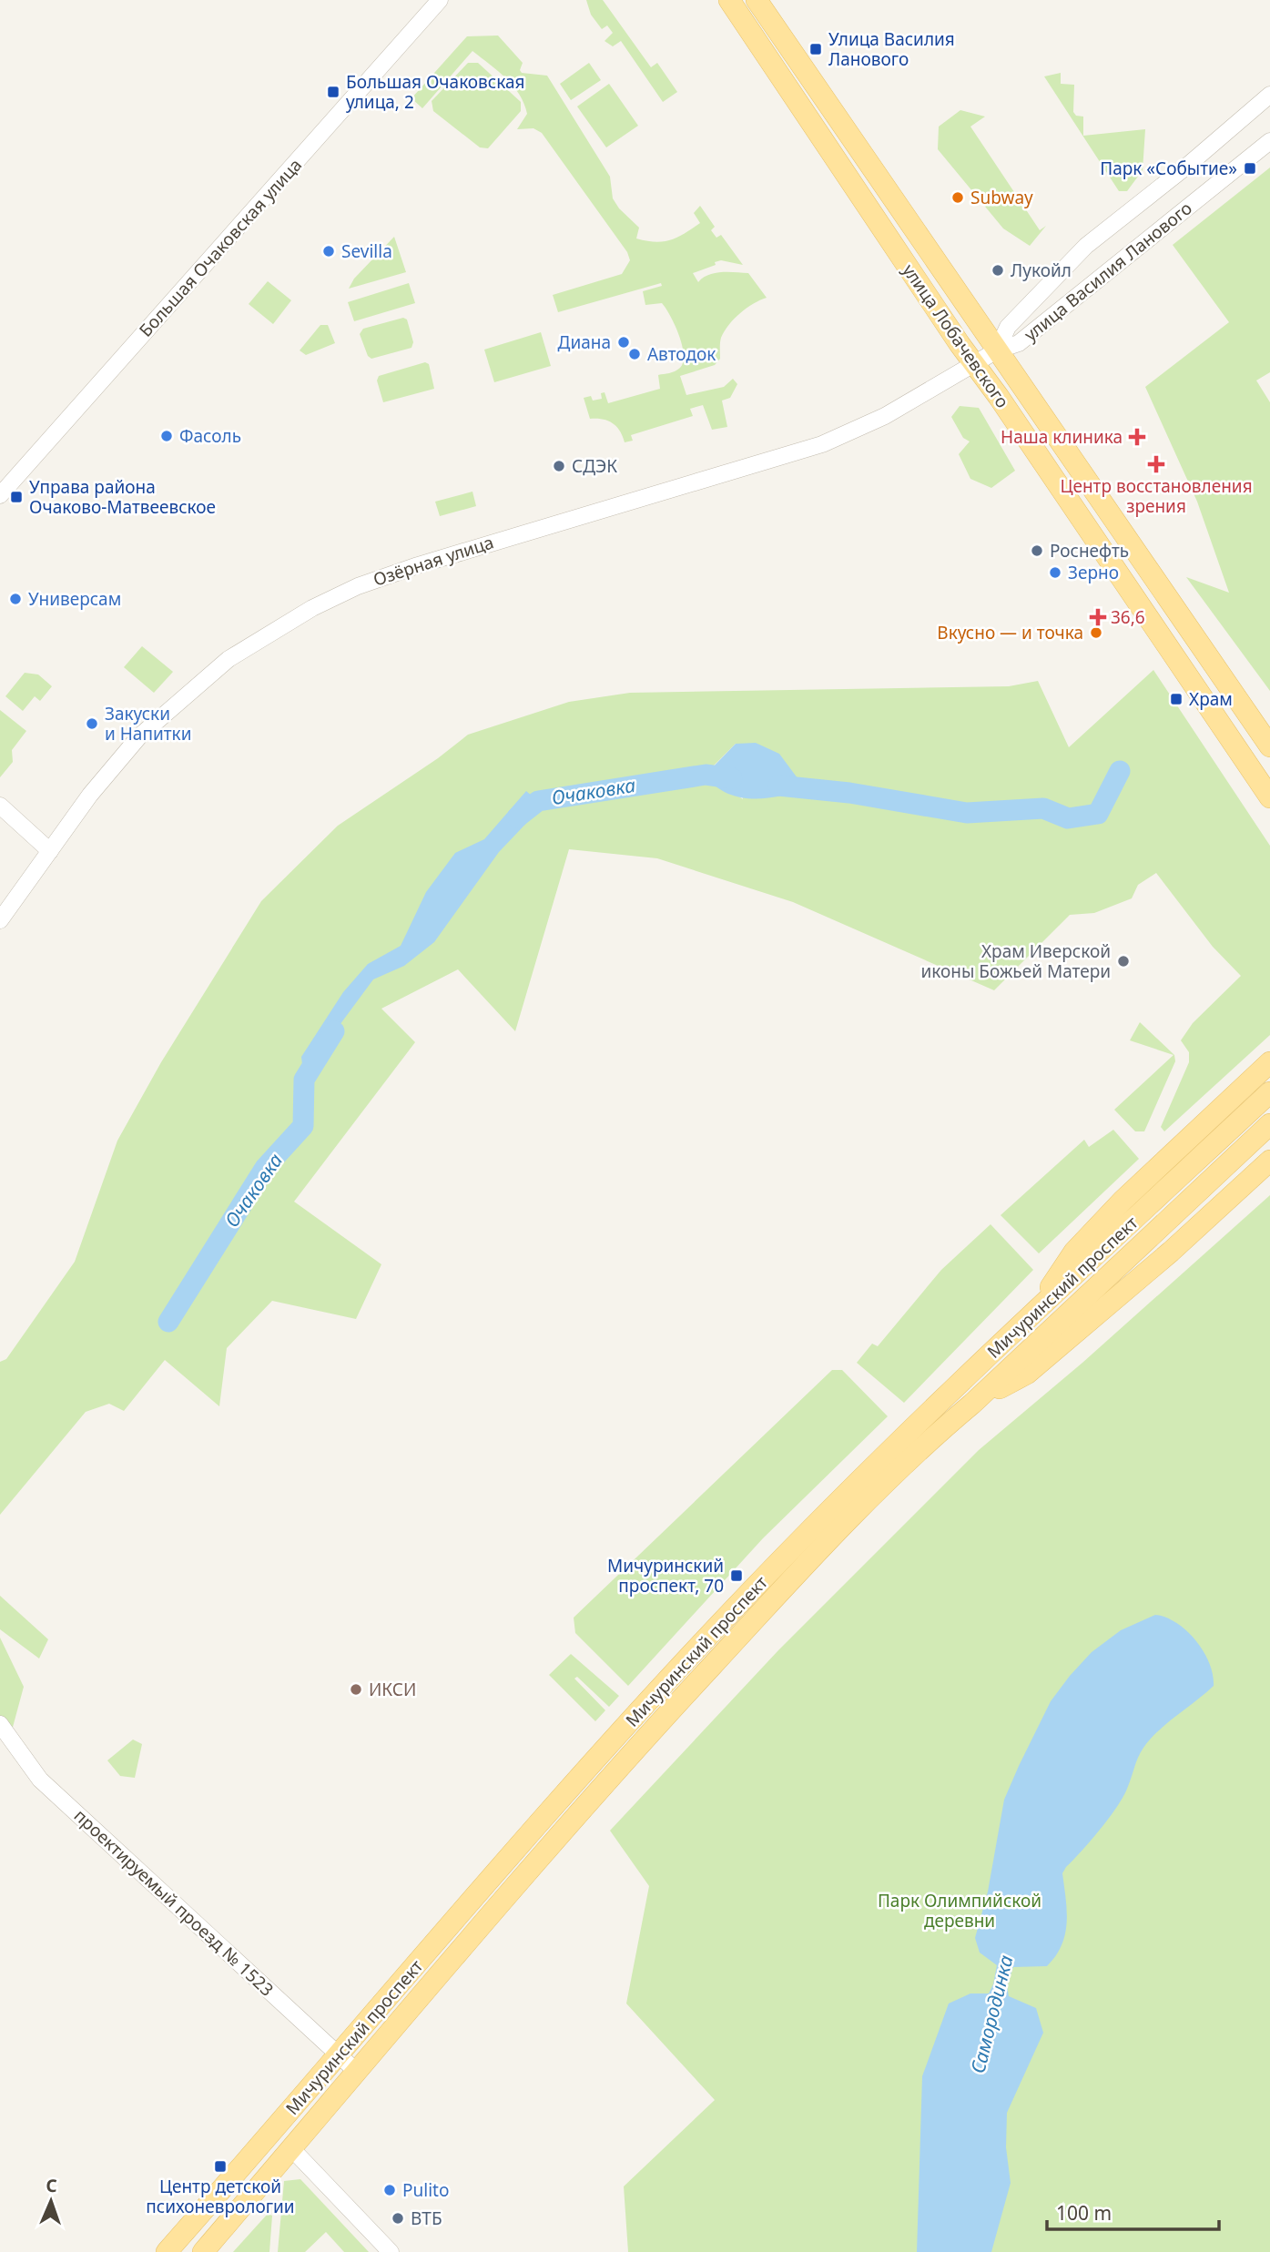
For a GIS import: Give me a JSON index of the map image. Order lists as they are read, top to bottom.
{
  "streets": {
    "main road": ["улица Лобачевского", "Мичуринский проспект"],
    "street": [
      "Большая Очаковская улица",
      "улица Василия Ланового",
      "Озёрная улица",
      "проектируемый проезд № 1523"
    ]
  },
  "crossings": [
    ["улица Василия Ланового", "улица Лобачевского"],
    ["улица Василия Ланового", "Озёрная улица"],
    ["улица Лобачевского", "Озёрная улица"],
    ["Мичуринский проспект", "проектируемый проезд № 1523"]
  ],
  "water": ["Очаковка", "Самородинка"],
  "parks": ["Парк Олимпийской деревни"],
  "places": {
    "transit": [
      "Улица Василия Ланового",
      "Большая Очаковская улица, 2",
      "Парк «Событие»",
      "Управа района Очаково-Матвеевское",
      "Храм",
      "Мичуринский проспект, 70",
      "Центр детской психоневрологии"
    ],
    "other": [
      "Subway",
      "Sevilla",
      "Лукойл",
      "Диана",
      "Автодок",
      "Фасоль",
      "СДЭК",
      "Роснефть",
      "Зерно",
      "Универсам",
      "Вкусно — и точка",
      "Закуски и Напитки",
      "Храм Иверской иконы Божьей Матери",
      "ИКСИ",
      "Pulito",
      "ВТБ"
    ],
    "health": ["Наша клиника", "Центр восстановления зрения", "36,6"]
  },
  "scale_bar": "100 m",
  "north": "top"
}
